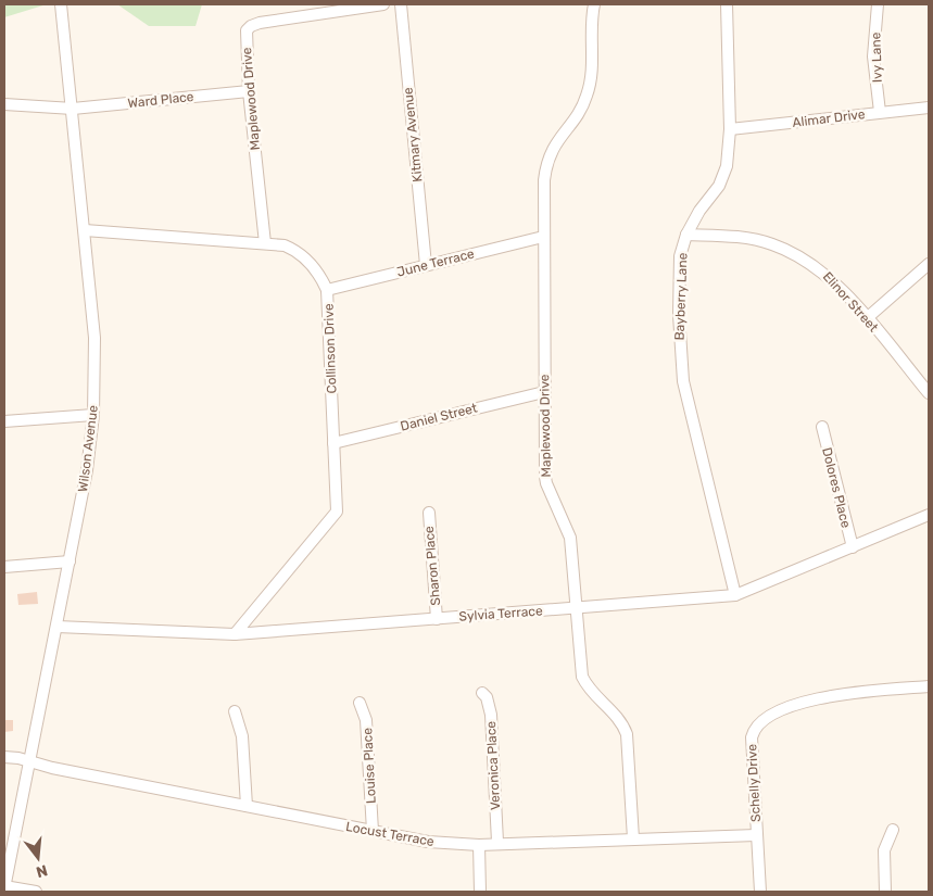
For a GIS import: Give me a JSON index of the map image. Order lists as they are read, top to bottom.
{
  "streets": {
    "street": [
      "Ivy Lane",
      "Maplewood Drive",
      "Ward Place",
      "Alimar Drive",
      "Kitmary Avenue",
      "June Terrace",
      "Bayberry Lane",
      "Elinor Street",
      "Collinson Drive",
      "Daniel Street",
      "Wilson Avenue",
      "Dolores Place",
      "Sharon Place",
      "Sylvia Terrace",
      "Louise Place",
      "Veronica Place",
      "Schelly Drive",
      "Locust Terrace"
    ]
  },
  "crossings": [
    ["Ivy Lane", "Alimar Drive"],
    ["Maplewood Drive", "Ward Place"],
    ["Maplewood Drive", "June Terrace"],
    ["Maplewood Drive", "Collinson Drive"],
    ["Maplewood Drive", "Daniel Street"],
    ["Maplewood Drive", "Sylvia Terrace"],
    ["Maplewood Drive", "Locust Terrace"],
    ["Ward Place", "Wilson Avenue"],
    ["Alimar Drive", "Bayberry Lane"],
    ["Kitmary Avenue", "June Terrace"],
    ["June Terrace", "Collinson Drive"],
    ["Bayberry Lane", "Elinor Street"],
    ["Bayberry Lane", "Sylvia Terrace"],
    ["Collinson Drive", "Daniel Street"],
    ["Collinson Drive", "Wilson Avenue"],
    ["Collinson Drive", "Sylvia Terrace"],
    ["Wilson Avenue", "Sylvia Terrace"],
    ["Wilson Avenue", "Locust Terrace"],
    ["Dolores Place", "Sylvia Terrace"],
    ["Sharon Place", "Sylvia Terrace"],
    ["Louise Place", "Locust Terrace"],
    ["Veronica Place", "Locust Terrace"],
    ["Schelly Drive", "Locust Terrace"]
  ],
  "north": "bottom"
}
